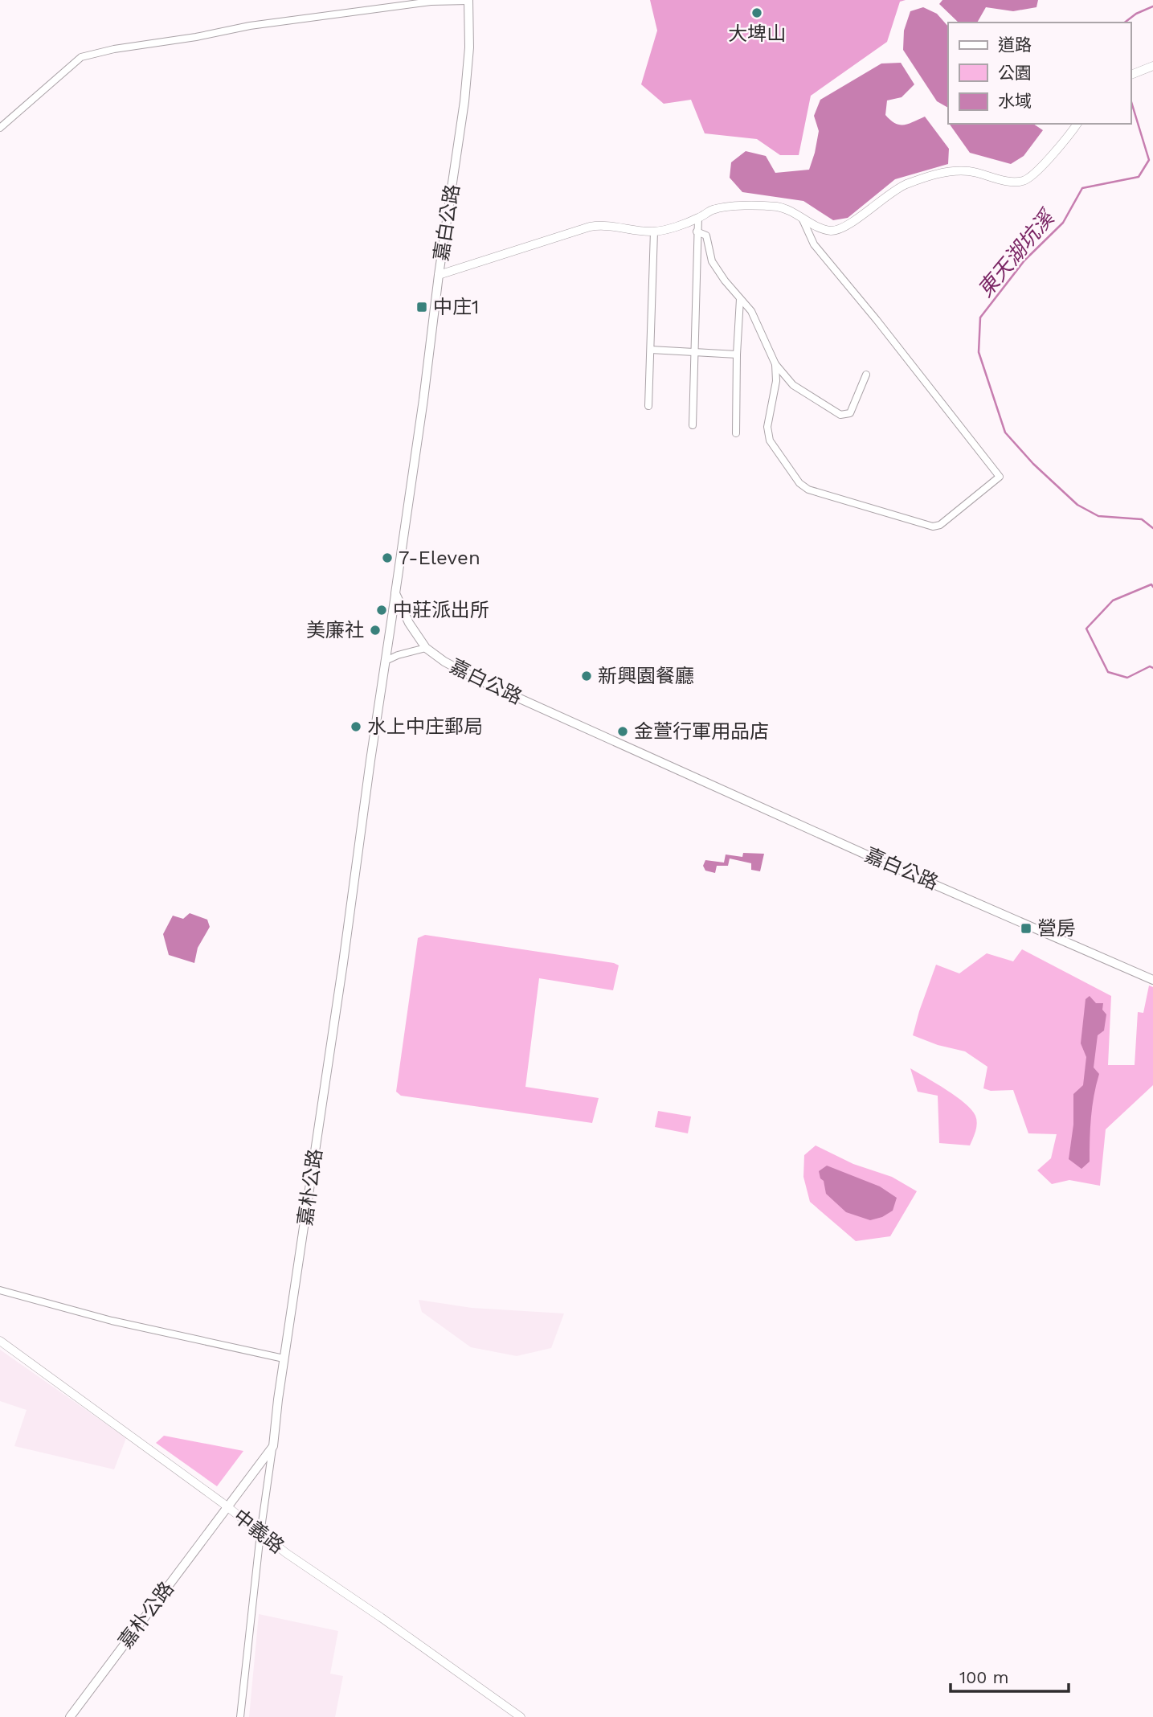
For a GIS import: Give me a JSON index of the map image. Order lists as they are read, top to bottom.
{
  "streets": {
    "main road": ["嘉白公路", "嘉朴公路"],
    "street": ["中義路"]
  },
  "crossings": [
    ["嘉白公路", "嘉朴公路"],
    ["嘉朴公路", "中義路"]
  ],
  "water": ["東天湖坑溪"],
  "places": {
    "other": [
      "大埤山",
      "7-Eleven",
      "中莊派出所",
      "美廉社",
      "新興園餐廳",
      "水上中庄郵局",
      "金萱行軍用品店"
    ],
    "transit": ["中庄1", "營房"]
  },
  "legend": ["道路", "公園", "水域"],
  "scale_bar": "100 m"
}
